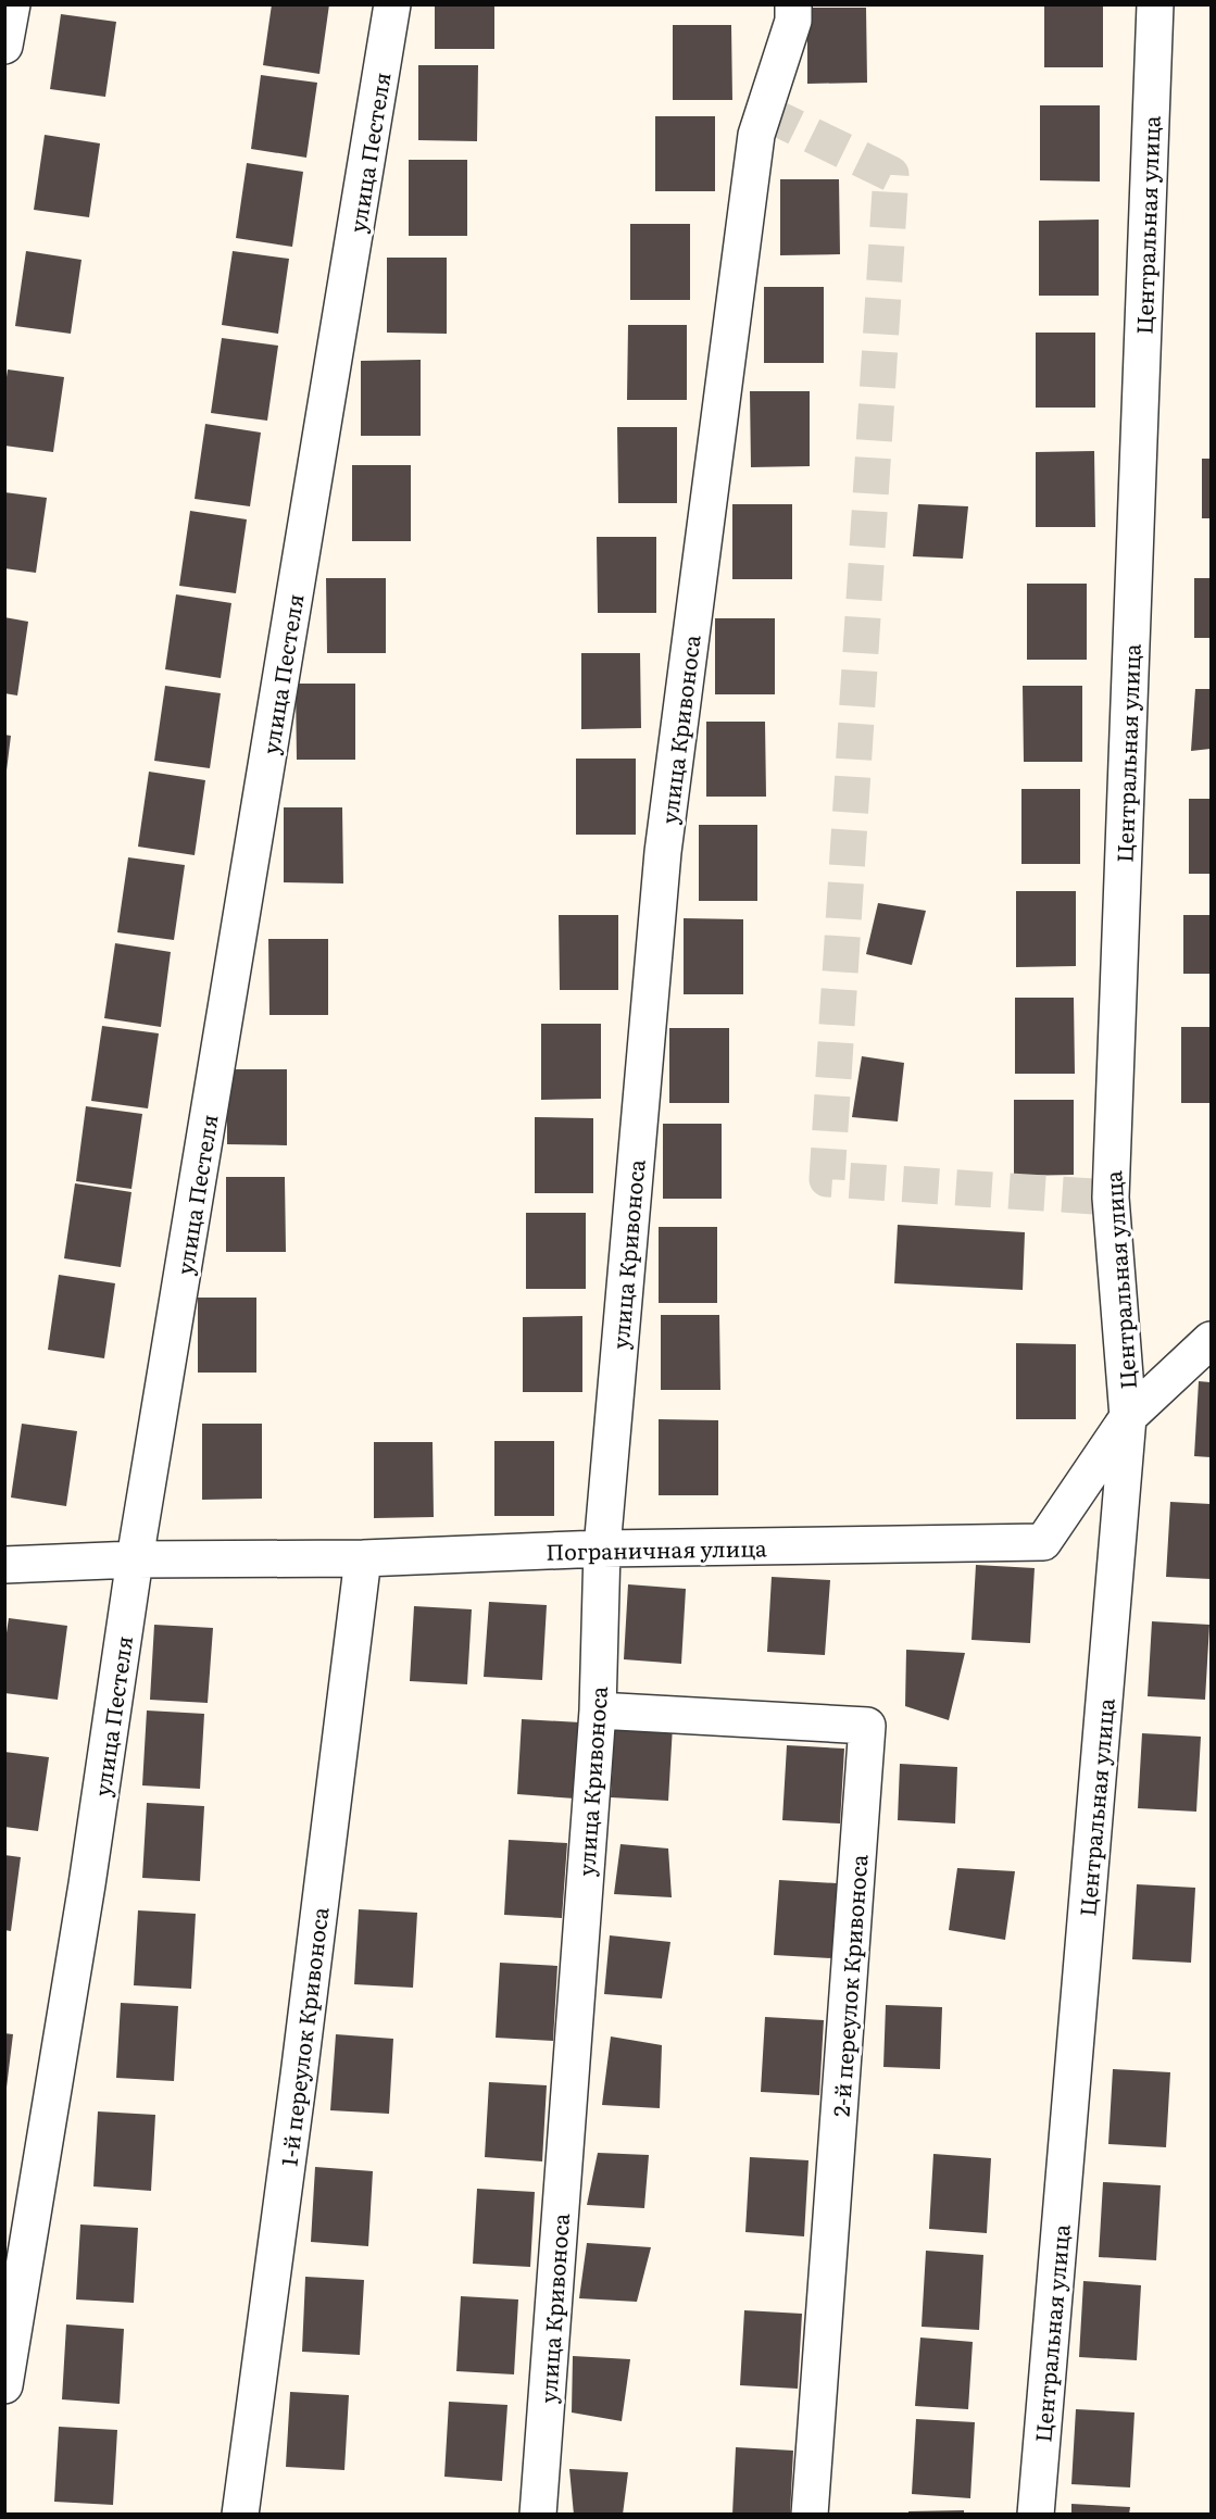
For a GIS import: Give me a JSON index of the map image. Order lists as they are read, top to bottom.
{
  "streets": {
    "street": [
      "улица Пестеля",
      "Центральная улица",
      "улица Кривоноса",
      "Пограничная улица",
      "2-й переулок Кривоноса",
      "1-й переулок Кривоноса"
    ]
  },
  "crossings": [
    ["улица Пестеля", "Пограничная улица"],
    ["Центральная улица", "Пограничная улица"],
    ["улица Кривоноса", "Пограничная улица"],
    ["улица Кривоноса", "2-й переулок Кривоноса"],
    ["Пограничная улица", "1-й переулок Кривоноса"]
  ]
}
